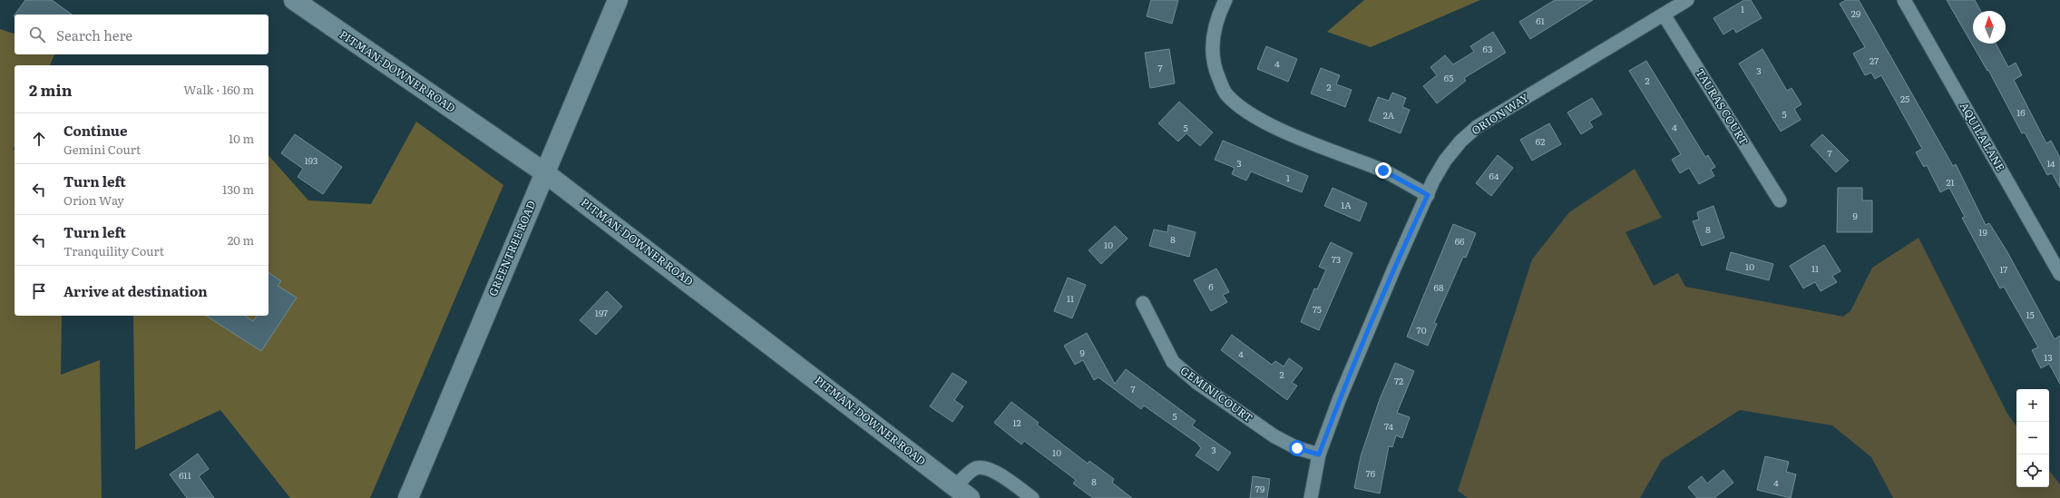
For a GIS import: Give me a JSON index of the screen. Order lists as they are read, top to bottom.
{
  "streets": {
    "street": [
      "PITMAN-DOWNER ROAD",
      "TAURAS COURT",
      "ORION WAY",
      "AQUILA LANE",
      "GREENTREE ROAD",
      "GEMINI COURT"
    ]
  },
  "crossings": [
    ["PITMAN-DOWNER ROAD", "GREENTREE ROAD"],
    ["TAURAS COURT", "ORION WAY"],
    ["ORION WAY", "GEMINI COURT"]
  ],
  "house_numbers": [
    "1",
    "29",
    "61",
    "63",
    "27",
    "4",
    "7",
    "3",
    "65",
    "2",
    "2",
    "25",
    "16",
    "5",
    "2A",
    "4",
    "5",
    "62",
    "7",
    "193",
    "3",
    "14",
    "64",
    "1",
    "21",
    "1A",
    "9",
    "8",
    "19",
    "8",
    "66",
    "10",
    "73",
    "10",
    "11",
    "17",
    "6",
    "68",
    "11",
    "75",
    "197",
    "15",
    "70",
    "9",
    "4",
    "13",
    "2",
    "72",
    "7",
    "5",
    "12",
    "74",
    "3",
    "10",
    "76",
    "611",
    "8",
    "4",
    "79"
  ],
  "north": "top",
  "page": {
    "search": "Search here",
    "heading": ["2 min", "Walk · 160 m"],
    "list": [
      ["Continue", "Gemini Court", "10 m"],
      ["Turn left", "Orion Way", "130 m"],
      ["Turn left", "Tranquility Court", "20 m"],
      "Arrive at destination"
    ],
    "map_buttons": ["+", "−"]
  }
}
